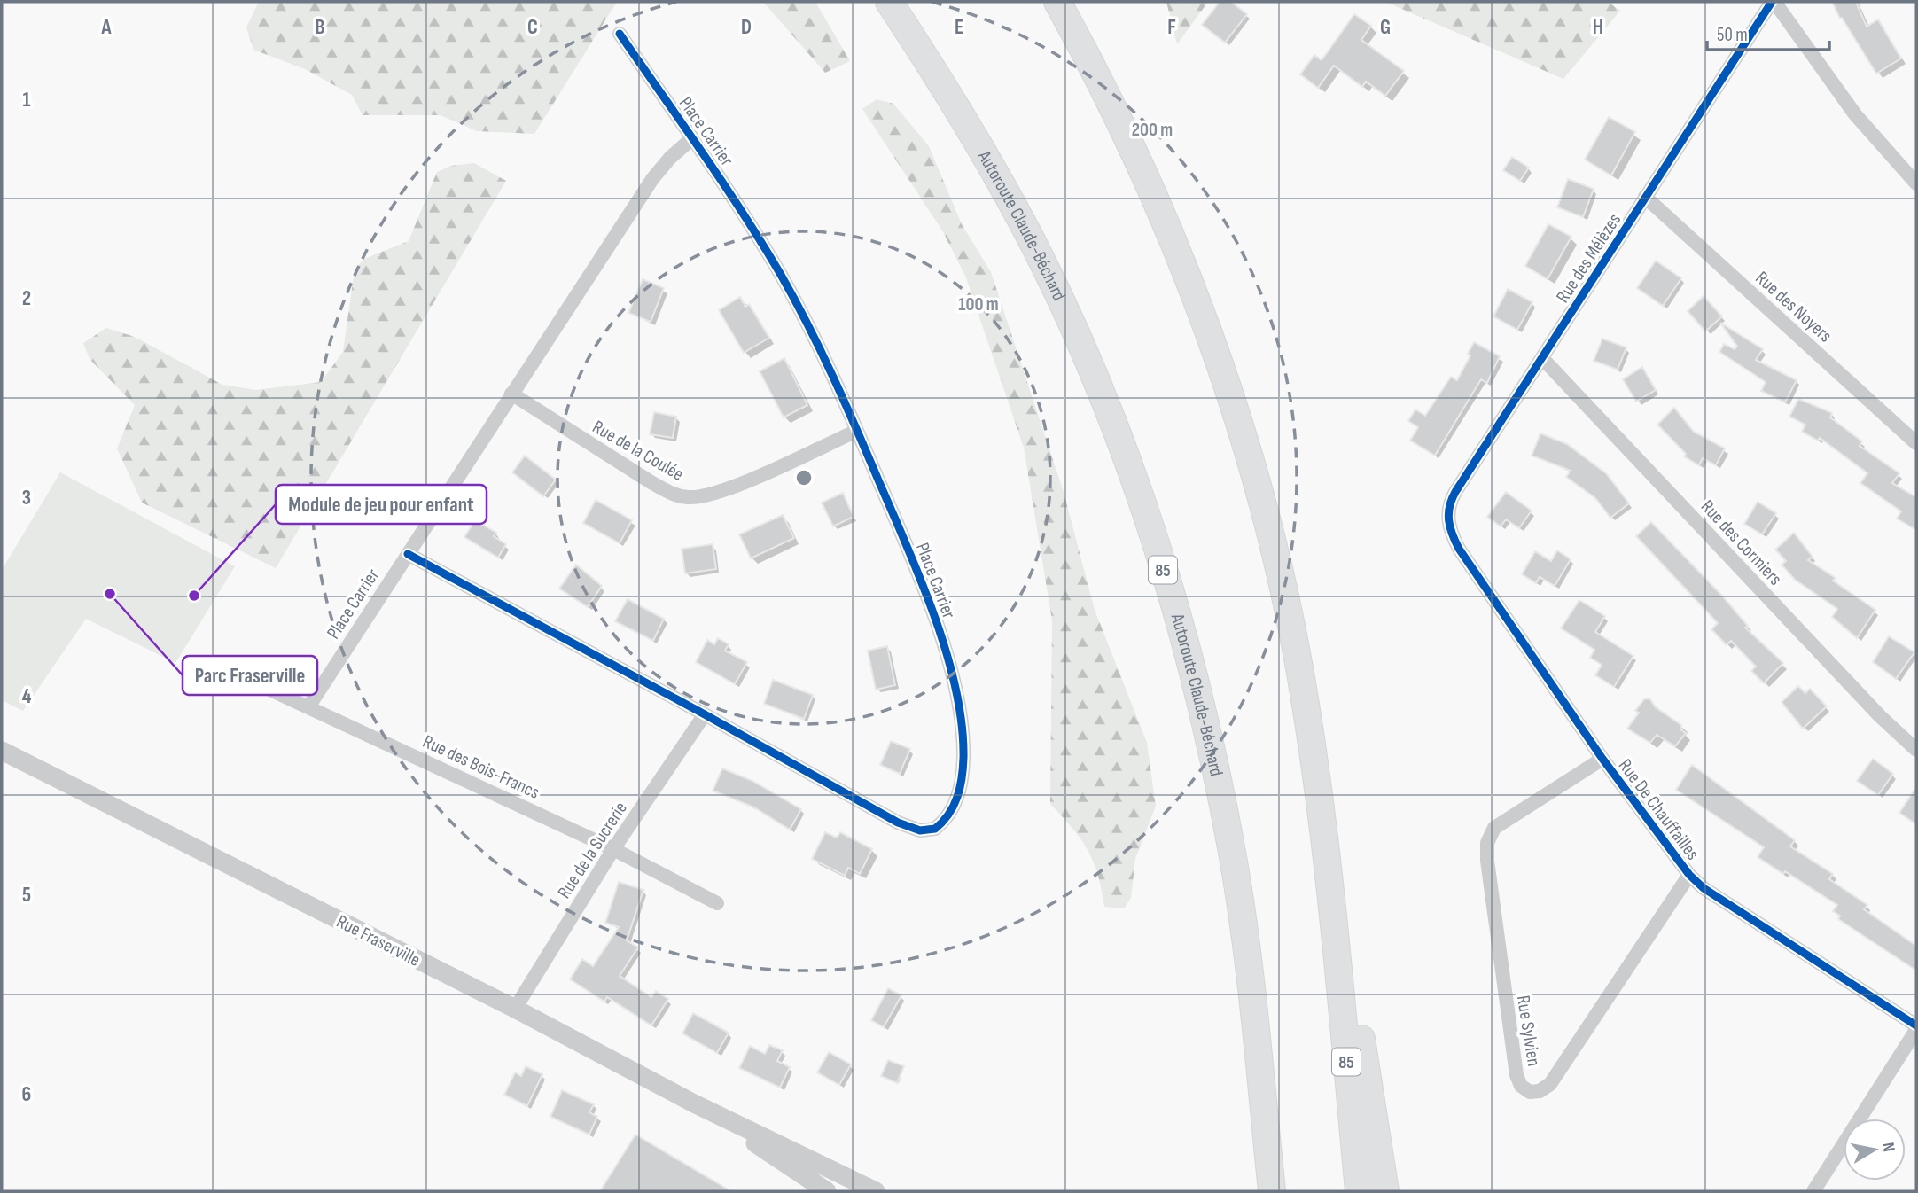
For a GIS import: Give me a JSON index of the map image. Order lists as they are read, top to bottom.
{
  "streets": {
    "highway": ["Autoroute Claude-Béchard", "85"],
    "street": [
      "Place Carrier",
      "Rue des Mélèzes",
      "Rue des Noyers",
      "Rue de la Coulée",
      "Rue des Cormiers",
      "Rue des Bois-Francs",
      "Rue De Chauffailles",
      "Rue de la Sucrerie",
      "Rue Fraserville",
      "Rue Sylvien"
    ]
  },
  "crossings": [
    ["Place Carrier", "Rue de la Coulée"],
    ["Place Carrier", "Rue des Bois-Francs"],
    ["Place Carrier", "Rue de la Sucrerie"],
    ["Rue des Mélèzes", "Rue des Noyers"],
    ["Rue des Mélèzes", "Rue des Cormiers"],
    ["Rue des Mélèzes", "Rue De Chauffailles"],
    ["Rue des Bois-Francs", "Rue de la Sucrerie"],
    ["Rue De Chauffailles", "Rue Sylvien"],
    ["Rue de la Sucrerie", "Rue Fraserville"]
  ],
  "places": ["Parc Fraserville", "Module de jeu pour enfant"],
  "scale_bar": "50 m",
  "north": "right",
  "grid": {
    "columns": [
      "A",
      "B",
      "C",
      "D",
      "E",
      "F",
      "G",
      "H"
    ],
    "rows": [
      "1",
      "2",
      "3",
      "4",
      "5",
      "6"
    ]
  },
  "rings": ["200 m", "100 m"]
}
